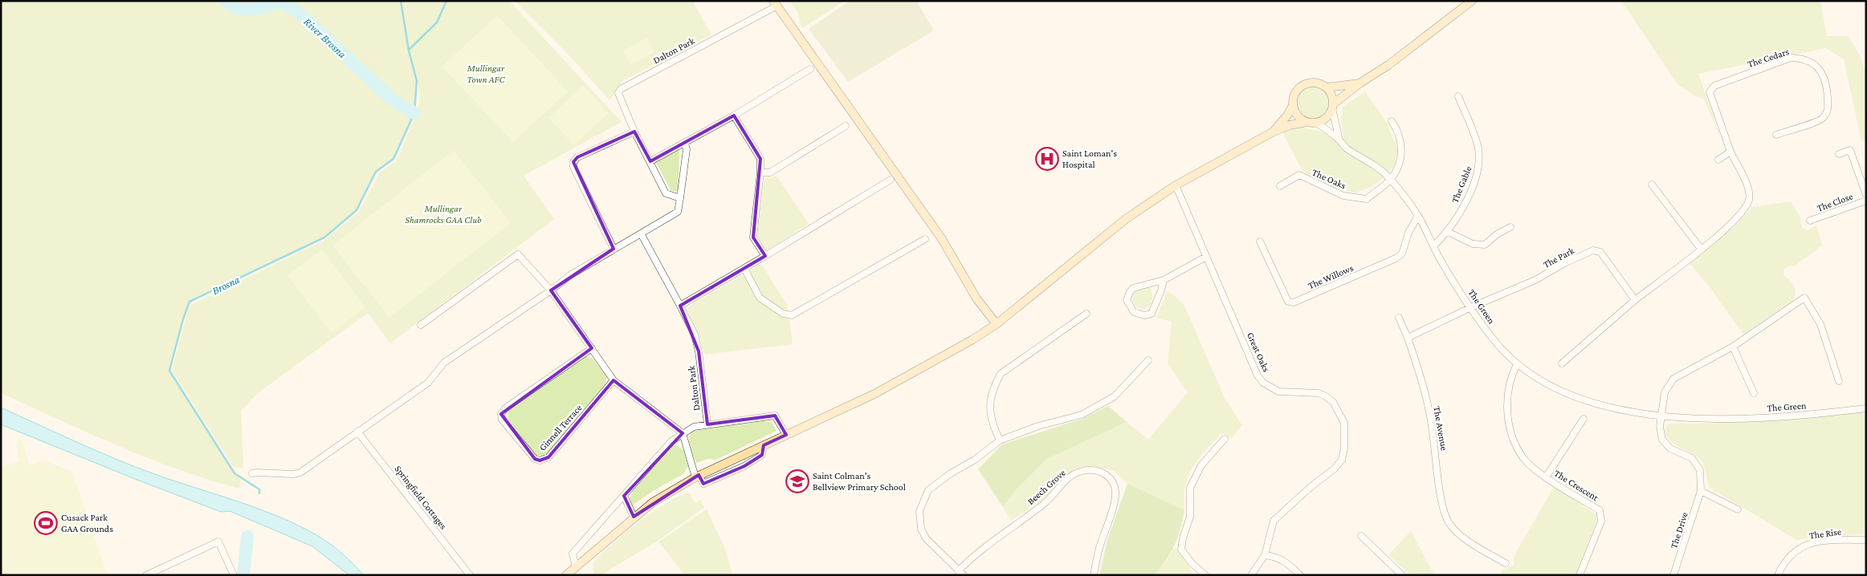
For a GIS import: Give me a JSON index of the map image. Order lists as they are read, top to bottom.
{
  "streets": {
    "street": [
      "Dalton Park",
      "The Cedars",
      "The Oaks",
      "The Gable",
      "The Close",
      "The Park",
      "The Willows",
      "The Green",
      "Great Oaks",
      "Ginnell Terrace",
      "The Avenue",
      "The Crescent",
      "Beech Grove",
      "Springfield Cottages",
      "The Drive",
      "The Rise"
    ]
  },
  "crossings": [
    ["The Oaks", "The Green"],
    ["The Gable", "The Green"],
    ["The Park", "The Green"],
    ["The Willows", "The Green"],
    ["The Green", "The Crescent"],
    ["The Green", "The Drive"]
  ],
  "water": ["River Brosna", "Brosna"],
  "parks": ["Mullingar Town AFC", "Mullingar Shamrocks GAA Club"],
  "places": {
    "hospital": ["Saint Loman's Hospital"],
    "school or university": ["Saint Colman's Bellview Primary School"],
    "sports": ["Cusack Park GAA Grounds"]
  }
}
